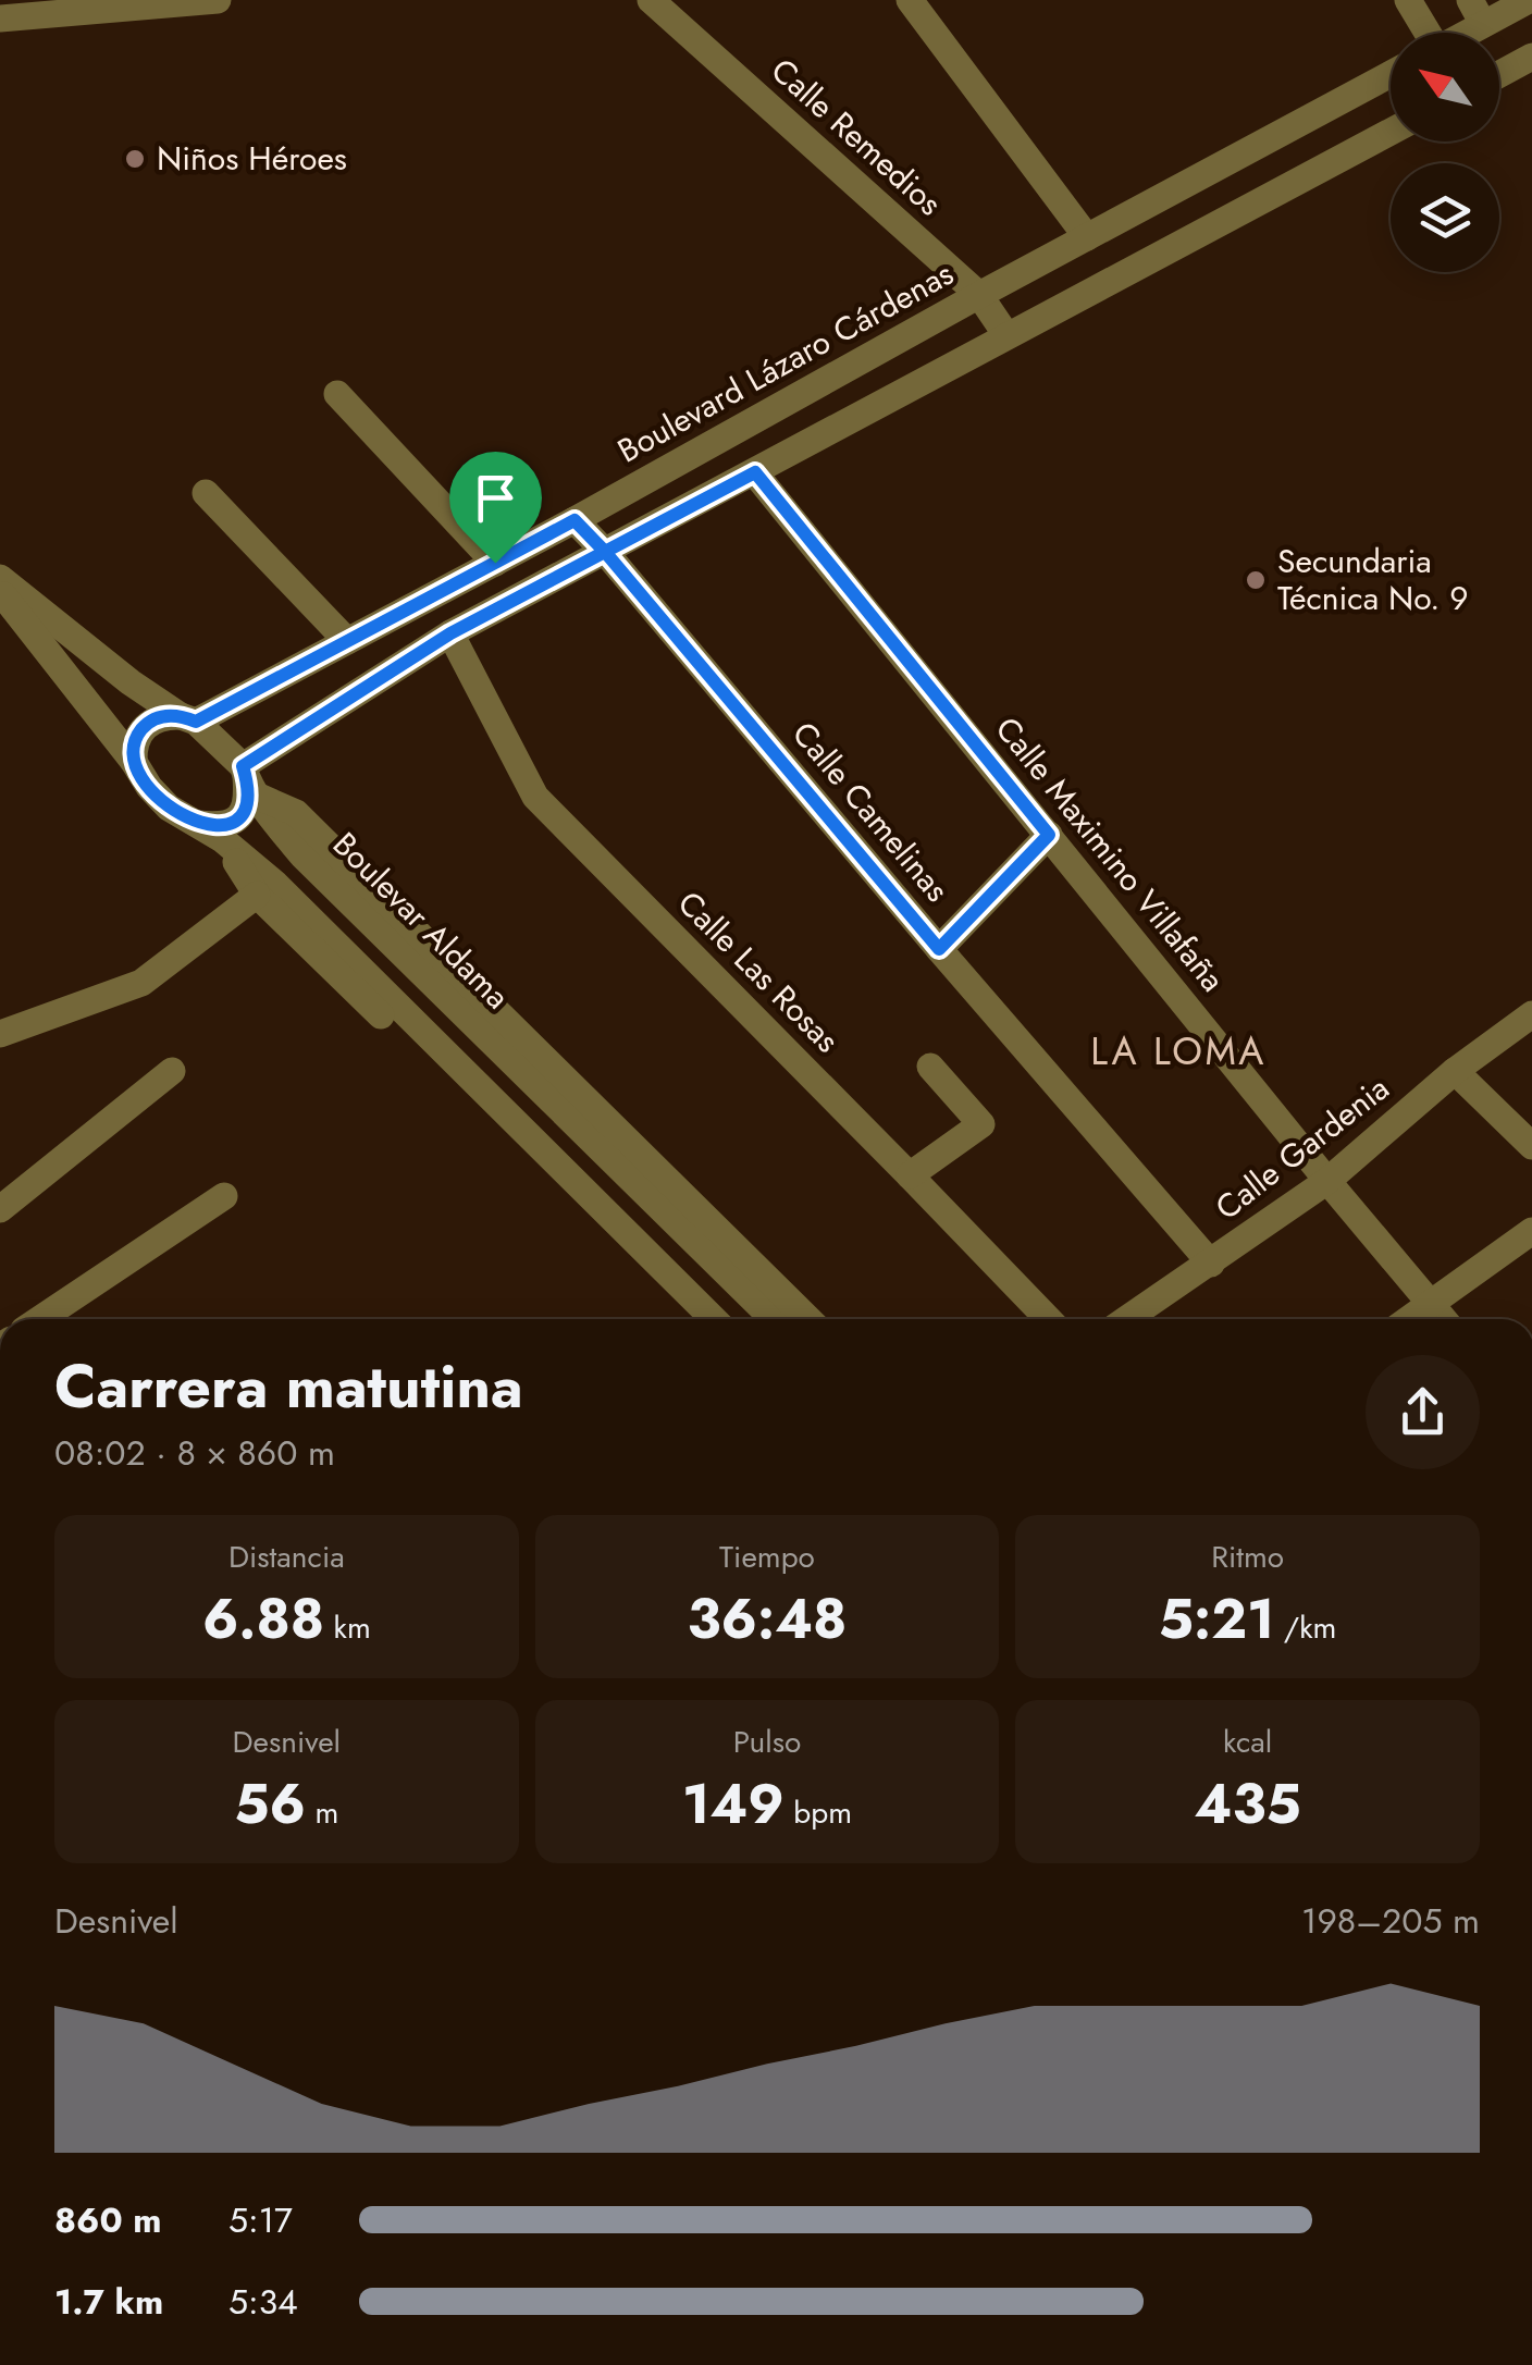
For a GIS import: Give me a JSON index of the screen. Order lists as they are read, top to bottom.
{
  "streets": {
    "street": [
      "Calle Remedios",
      "Boulevard Lázaro Cárdenas",
      "Calle Camelinas",
      "Calle Maximino Villafaña",
      "Boulevar Aldama",
      "Calle Las Rosas",
      "Calle Gardenia"
    ]
  },
  "crossings": [
    ["Calle Remedios", "Boulevard Lázaro Cárdenas"],
    ["Boulevard Lázaro Cárdenas", "Calle Camelinas"],
    ["Boulevard Lázaro Cárdenas", "Boulevar Aldama"],
    ["Calle Camelinas", "Calle Gardenia"],
    ["Calle Maximino Villafaña", "Calle Gardenia"]
  ],
  "districts": ["LA LOMA"],
  "places": ["Niños Héroes", "Secundaria Técnica No. 9"],
  "north": "top left",
  "page": {
    "heading": ["Carrera matutina", "08:02 · 8 × 860 m"],
    "stats": [
      ["Distancia", "6.88 km"],
      ["Tiempo", "36:48"],
      ["Ritmo", "5:21 /km"],
      ["Desnivel", "56 m"],
      ["Pulso", "149 bpm"],
      ["kcal", "435"]
    ],
    "chart": ["Desnivel", "198–205 m"],
    "list": [
      {
        "name": "860 m",
        "note": "5:17"
      },
      {
        "name": "1.7 km",
        "note": "5:34"
      }
    ]
  }
}
